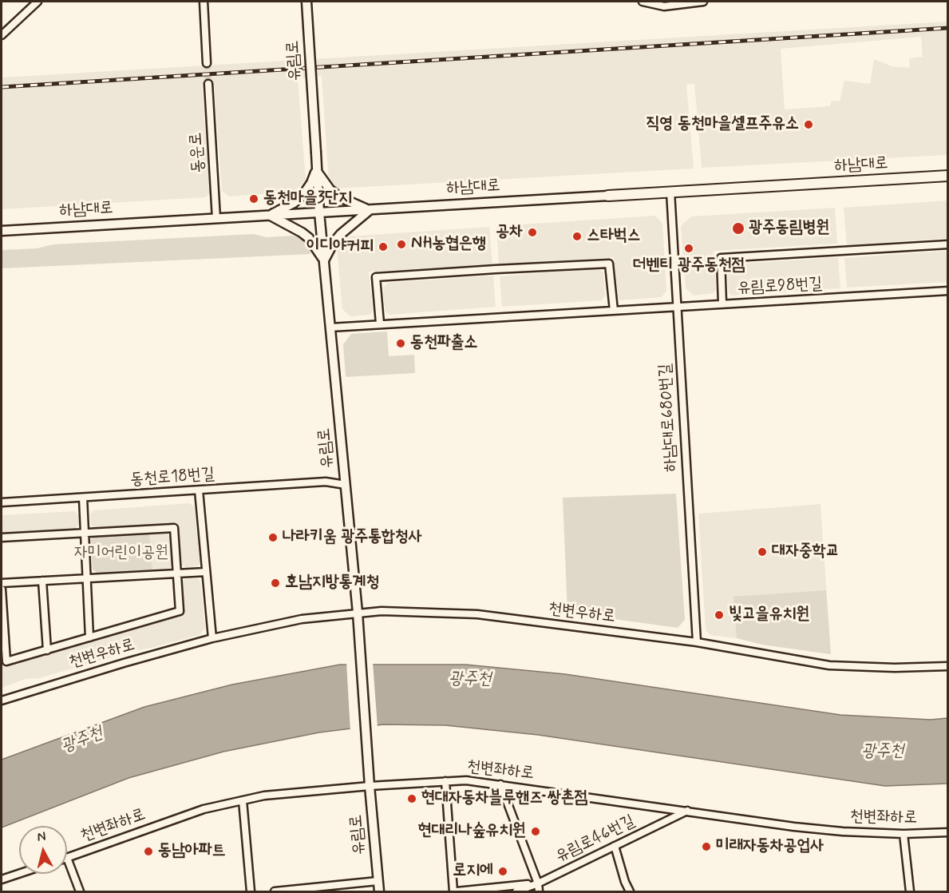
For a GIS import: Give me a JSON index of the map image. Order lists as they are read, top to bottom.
{
  "streets": {
    "main road": ["하남대로"],
    "street": [
      "유림로",
      "동운로",
      "유림로98번길",
      "하남대로680번길",
      "동천로18번길",
      "천변우하로",
      "천변좌하로",
      "유림로46번길"
    ]
  },
  "crossings": [
    ["유림로", "하남대로"],
    ["유림로", "유림로98번길"],
    ["유림로", "동천로18번길"],
    ["유림로", "천변우하로"],
    ["유림로", "천변좌하로"],
    ["동운로", "하남대로"],
    ["하남대로", "하남대로680번길"],
    ["유림로98번길", "하남대로680번길"],
    ["하남대로680번길", "천변우하로"],
    ["천변좌하로", "유림로46번길"]
  ],
  "water": ["광주천"],
  "parks": ["자미어린이공원"],
  "places": [
    "직영 동천마을셀프주유소",
    "동천마을3단지",
    "광주동림병원",
    "공차",
    "스타벅스",
    "NH농협은행",
    "이디야커피",
    "더벤티 광주동천점",
    "동천파출소",
    "나라키움 광주통합청사",
    "대자중학교",
    "호남지방통계청",
    "빛고을유치원",
    "현대자동차블루핸즈 쌍촌점",
    "현대리나숲유치원",
    "미래자동차공업사",
    "동남아파트",
    "로지에"
  ],
  "north": "top"
}
